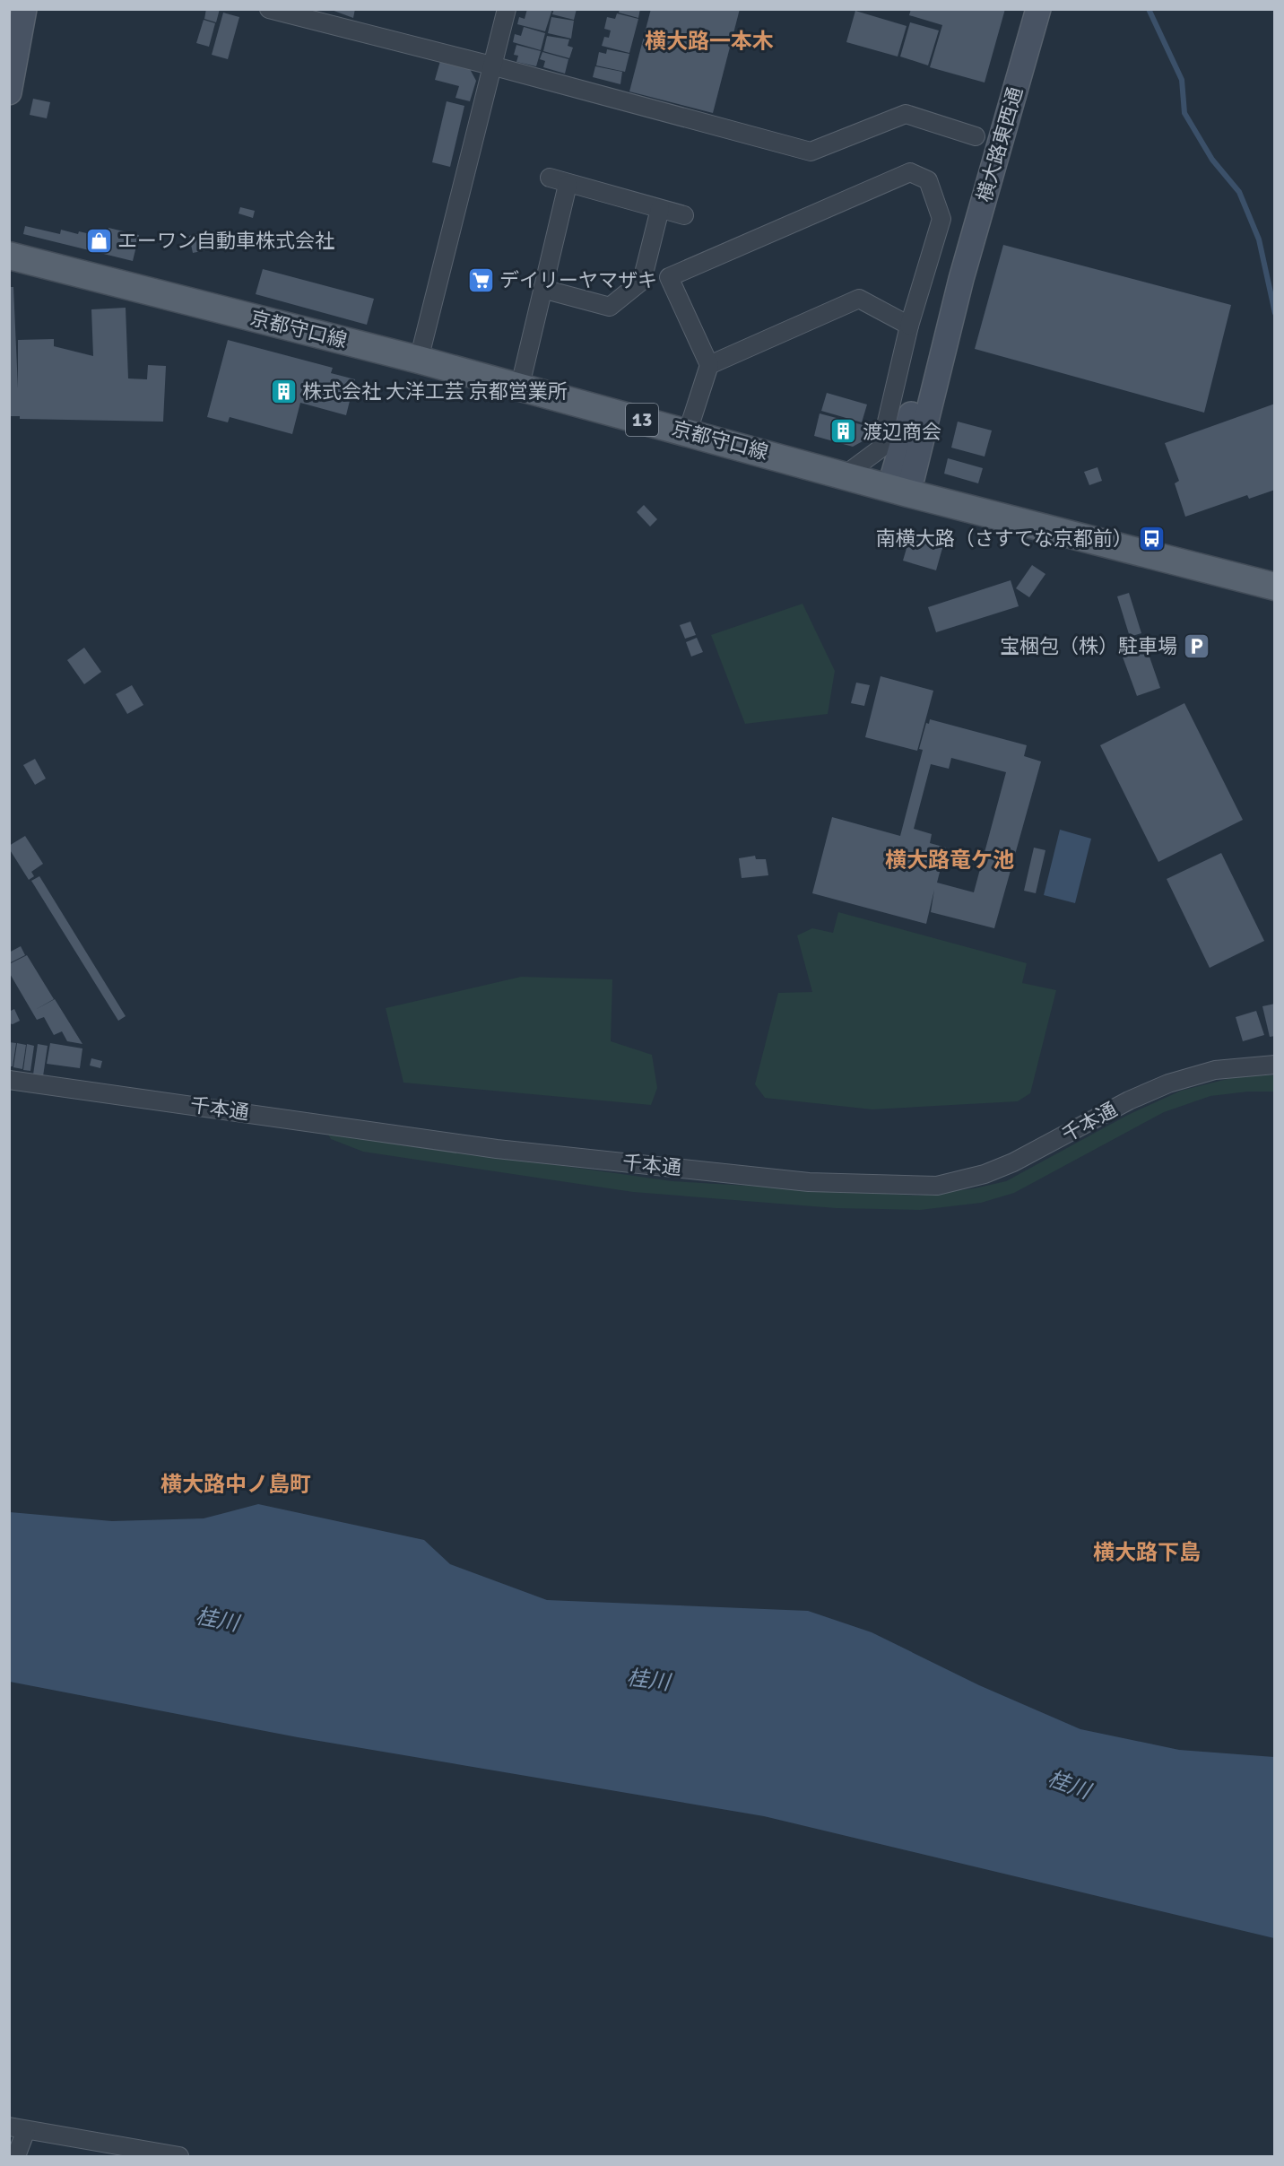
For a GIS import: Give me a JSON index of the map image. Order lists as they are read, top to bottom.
{
  "streets": {
    "main road": ["京都守口線", "13"],
    "street": ["横大路東西通", "千本通"]
  },
  "crossings": [
    ["横大路東西通", "京都守口線"]
  ],
  "districts": [
    "横大路一本木",
    "横大路竜ケ池",
    "横大路中ノ島町",
    "横大路下島"
  ],
  "water": ["桂川"],
  "places": {
    "shop": ["エーワン自動車株式会社"],
    "supermarket": ["デイリーヤマザキ"],
    "building": ["株式会社 大洋工芸 京都営業所", "渡辺商会"],
    "bus stop": ["南横大路（さすてな京都前）"],
    "parking": ["宝梱包（株）駐車場"]
  }
}
